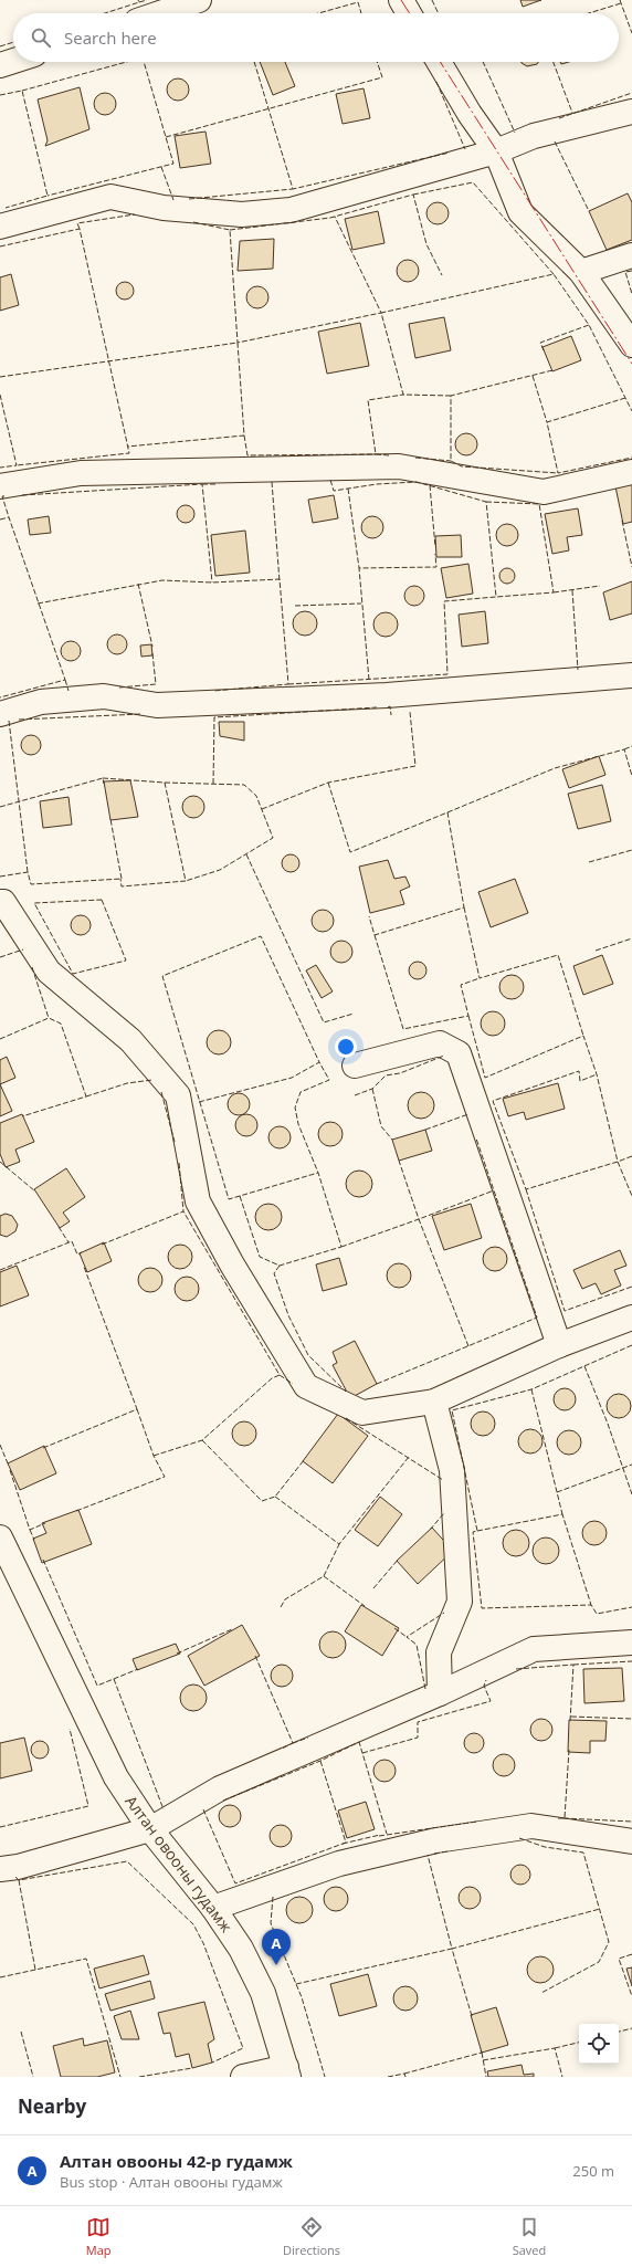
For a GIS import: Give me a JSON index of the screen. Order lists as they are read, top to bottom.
{
  "streets": {
    "street": ["Алтан овооны гудамж"]
  },
  "page": {
    "search": "Search here",
    "pins": "A",
    "heading": "Nearby",
    "list": [
      {
        "mark": "A",
        "name": "Алтан овооны 42-р гудамж",
        "note": "Bus stop · Алтан овооны гудамж",
        "value": "250 m"
      }
    ],
    "nav": ["Map", "Directions", "Saved"]
  }
}
